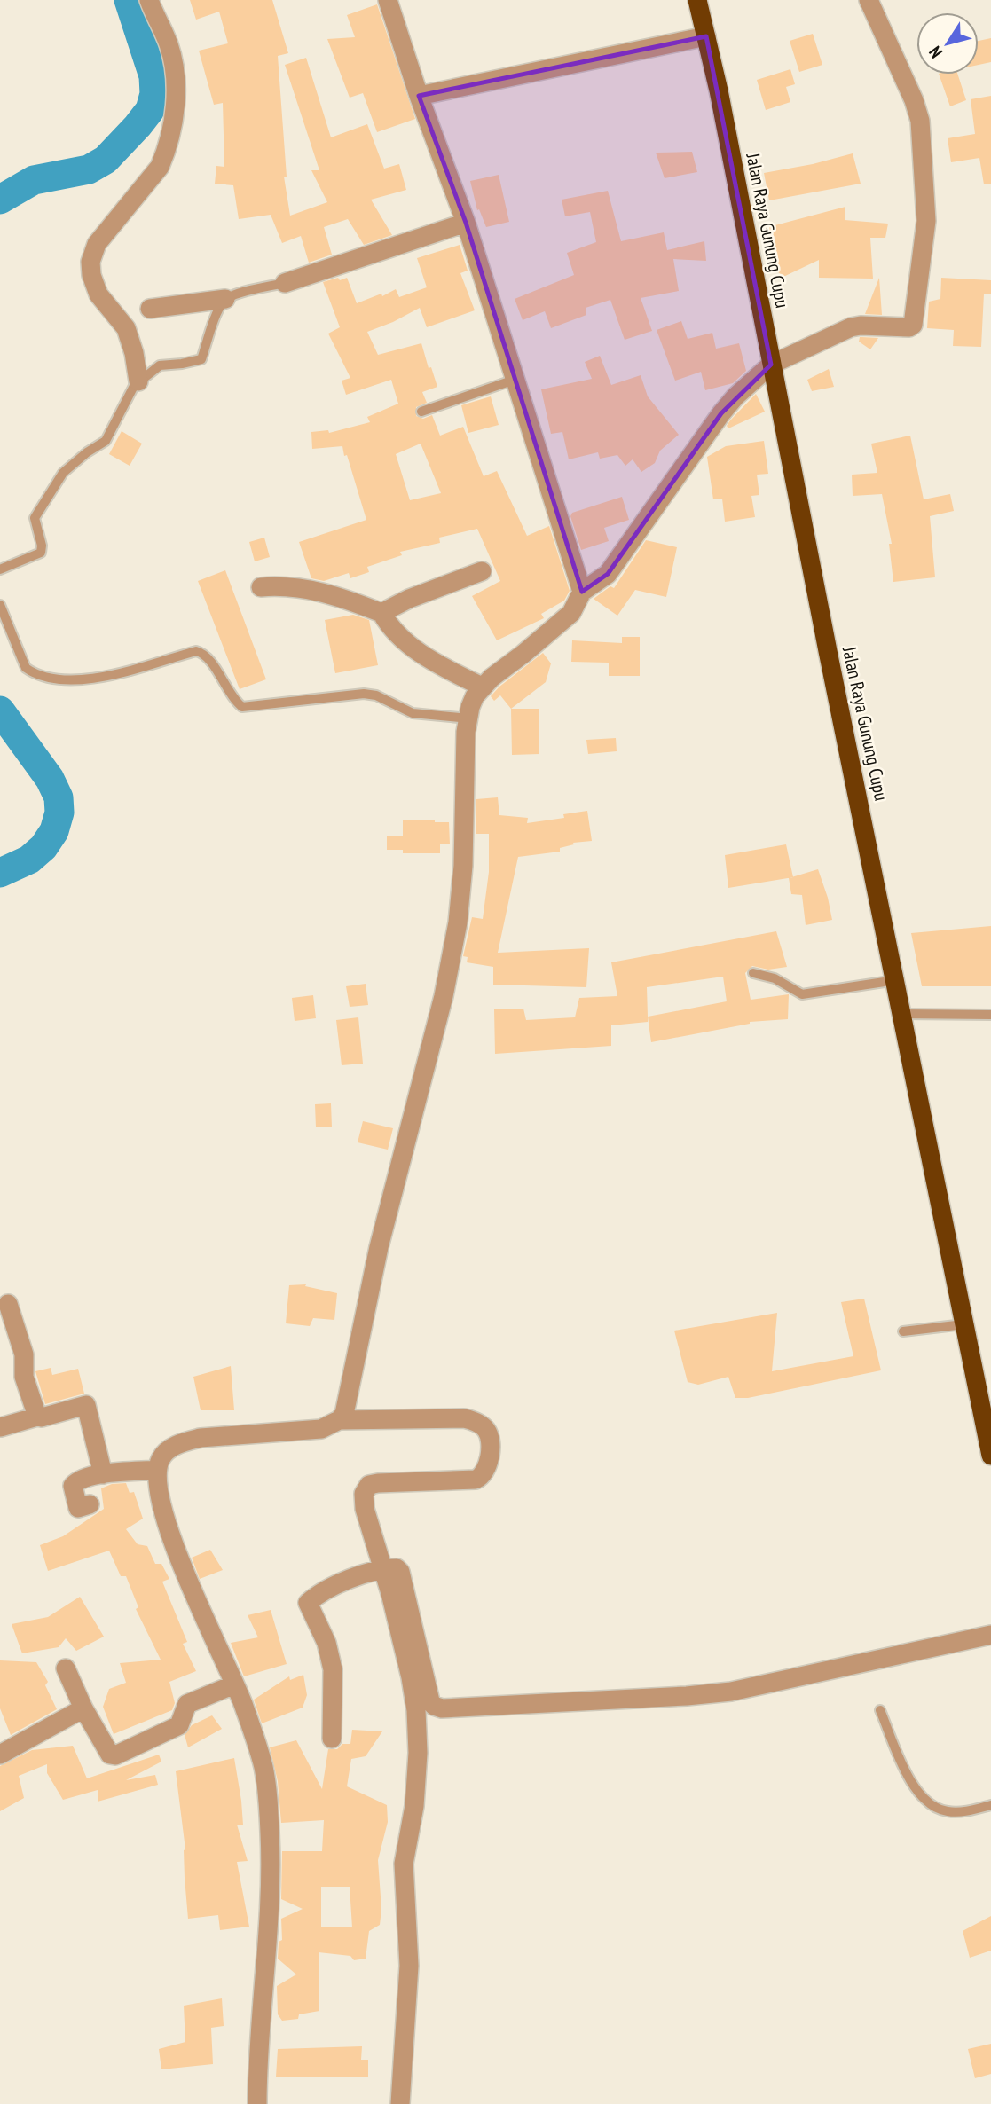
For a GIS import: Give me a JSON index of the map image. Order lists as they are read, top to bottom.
{
  "streets": {
    "highway": ["Jalan Raya Gunung Cupu"]
  },
  "north": "bottom left"
}
